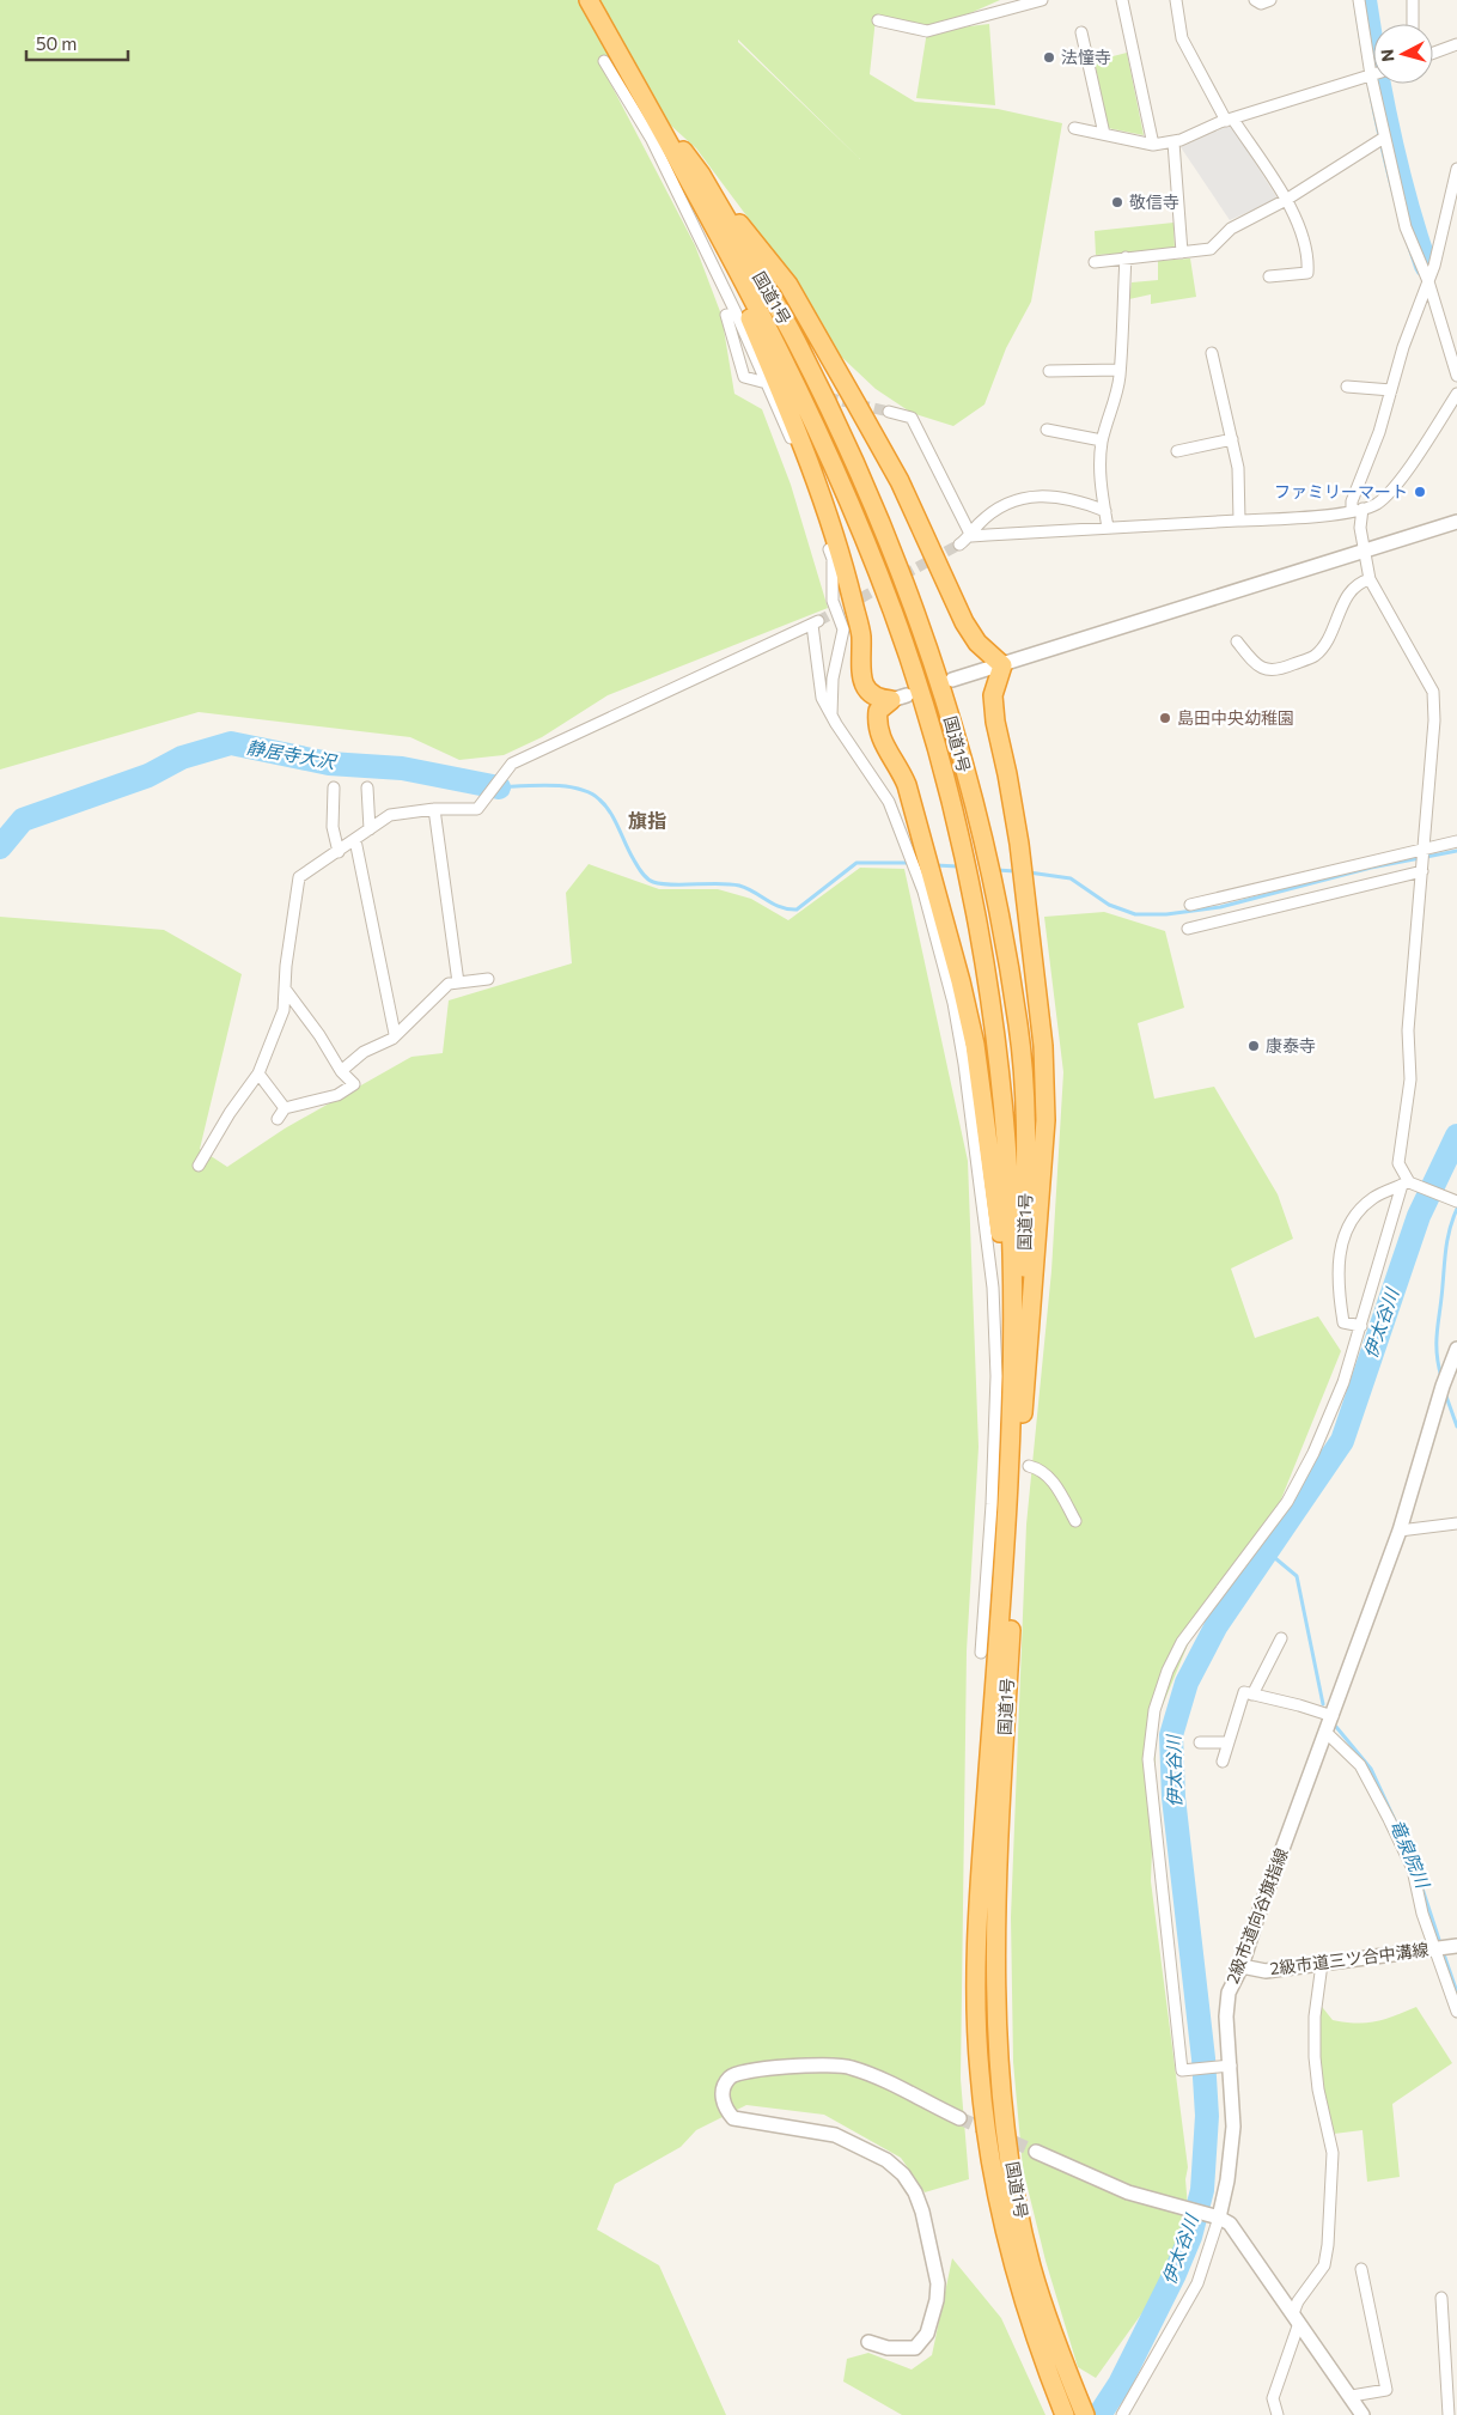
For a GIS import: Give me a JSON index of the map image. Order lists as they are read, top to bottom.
{
  "streets": {
    "highway": ["国道1号"],
    "street": ["2級市道向谷旗指線", "2級市道三ツ合中溝線"]
  },
  "crossings": [
    ["2級市道向谷旗指線", "2級市道三ツ合中溝線"]
  ],
  "districts": ["旗指"],
  "water": ["静居寺大沢", "伊太谷川", "竜泉院川"],
  "places": [
    "法憧寺",
    "敬信寺",
    "ファミリーマート",
    "島田中央幼稚園",
    "康泰寺"
  ],
  "scale_bar": "50 m",
  "north": "left"
}
